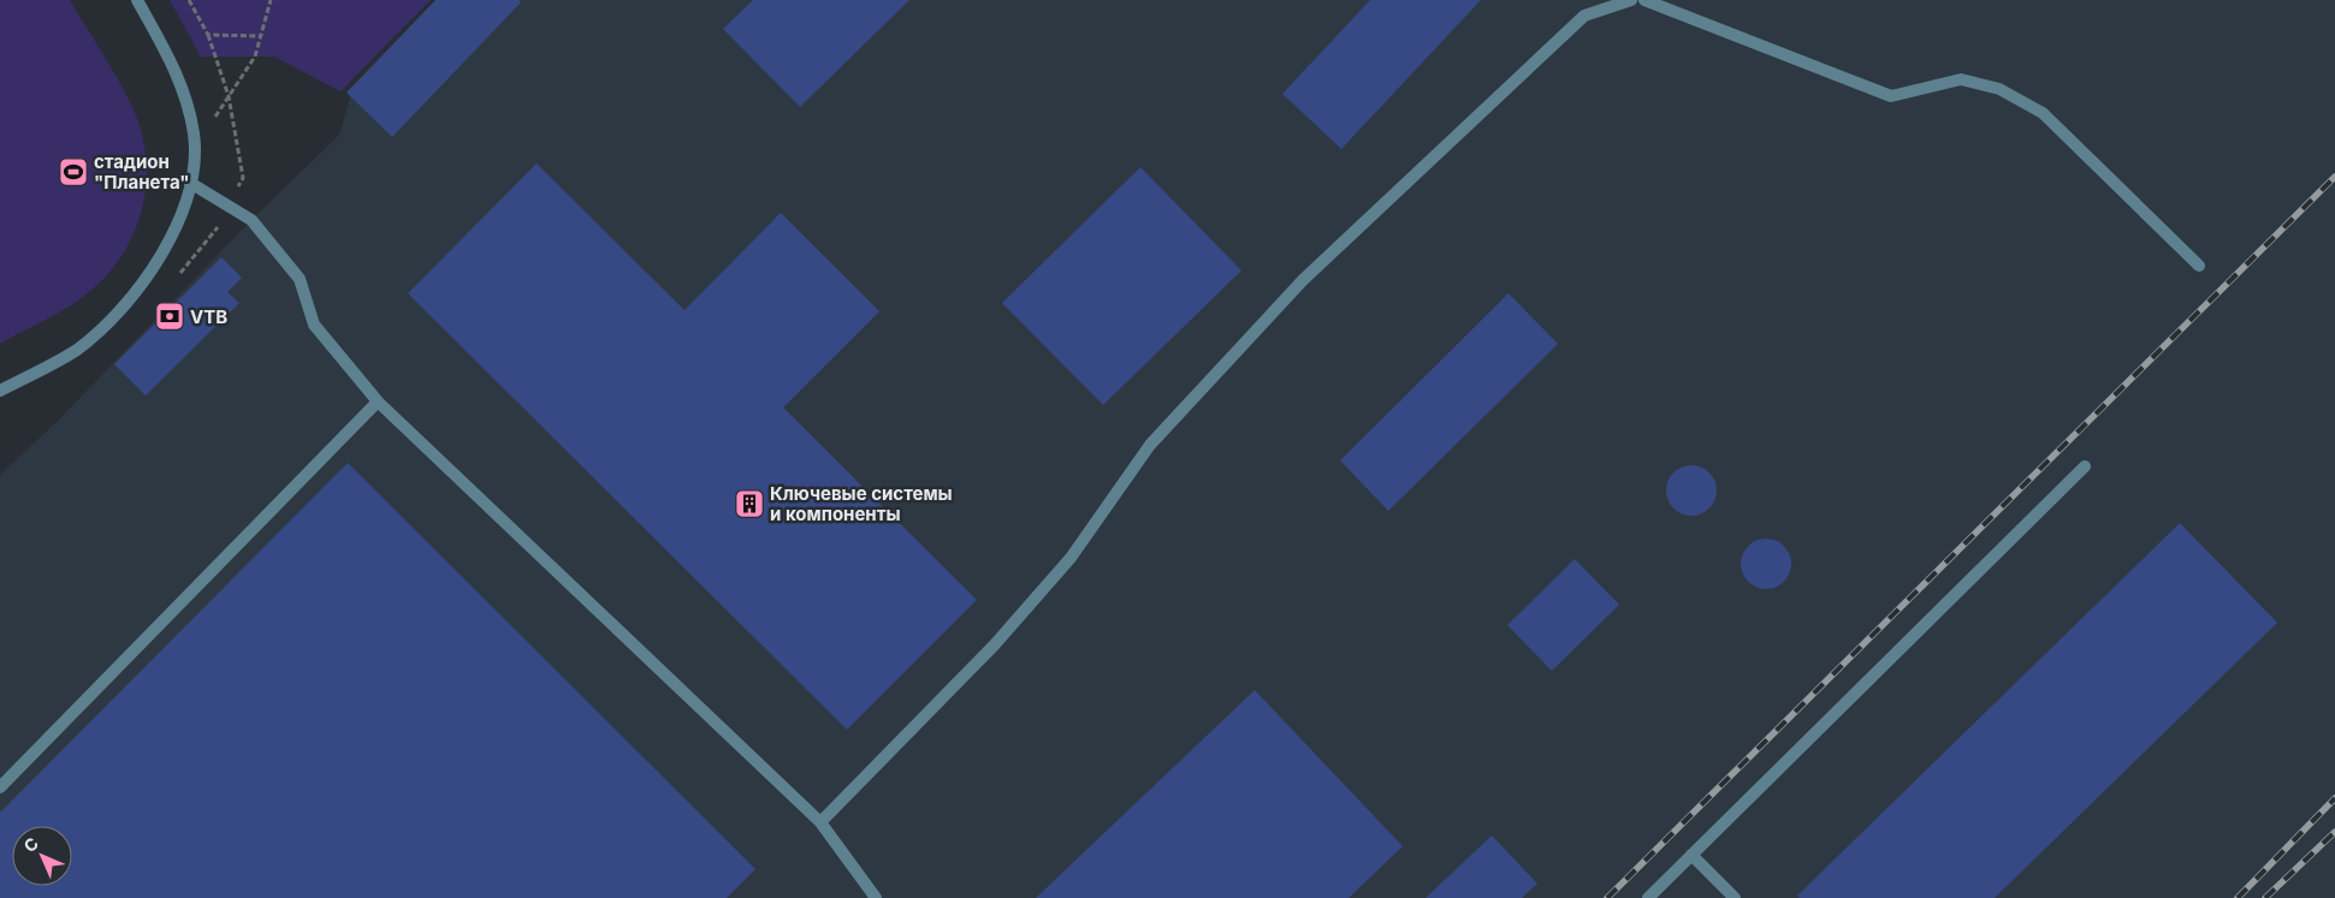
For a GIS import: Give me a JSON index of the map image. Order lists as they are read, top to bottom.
{
  "places": {
    "sports": ["стадион \"Планета\""],
    "bank": ["VTB"],
    "building": ["Ключевые системы и компоненты"]
  },
  "north": "top left"
}
